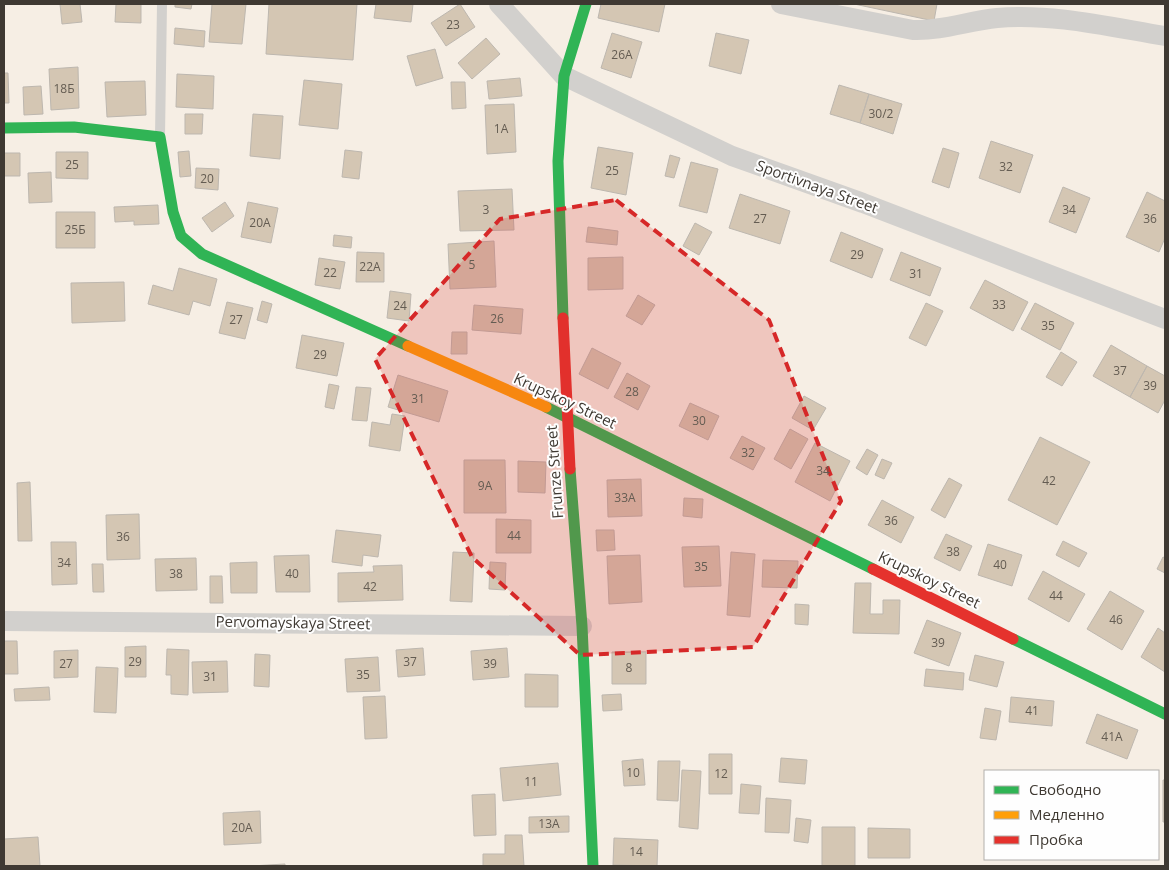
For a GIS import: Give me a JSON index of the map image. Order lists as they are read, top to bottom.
{
  "streets": {
    "street": [
      "Sportivnaya Street",
      "Krupskoy Street",
      "Frunze Street",
      "Pervomayskaya Street"
    ]
  },
  "crossings": [
    ["Sportivnaya Street", "Frunze Street"],
    ["Krupskoy Street", "Frunze Street"],
    ["Frunze Street", "Pervomayskaya Street"]
  ],
  "house_numbers": [
    "23",
    "26А",
    "18Б",
    "30/2",
    "1А",
    "25",
    "32",
    "25",
    "20",
    "3",
    "34",
    "27",
    "36",
    "20А",
    "25Б",
    "29",
    "5",
    "22А",
    "22",
    "31",
    "33",
    "24",
    "26",
    "27",
    "35",
    "29",
    "37",
    "39",
    "28",
    "31",
    "30",
    "32",
    "34",
    "42",
    "9А",
    "33А",
    "36",
    "44",
    "36",
    "38",
    "34",
    "40",
    "35",
    "38",
    "40",
    "42",
    "44",
    "46",
    "39",
    "29",
    "37",
    "27",
    "39",
    "8",
    "35",
    "31",
    "41",
    "41А",
    "10",
    "12",
    "11",
    "13А",
    "20А",
    "14"
  ],
  "legend": ["Свободно", "Медленно", "Пробка"]
}
